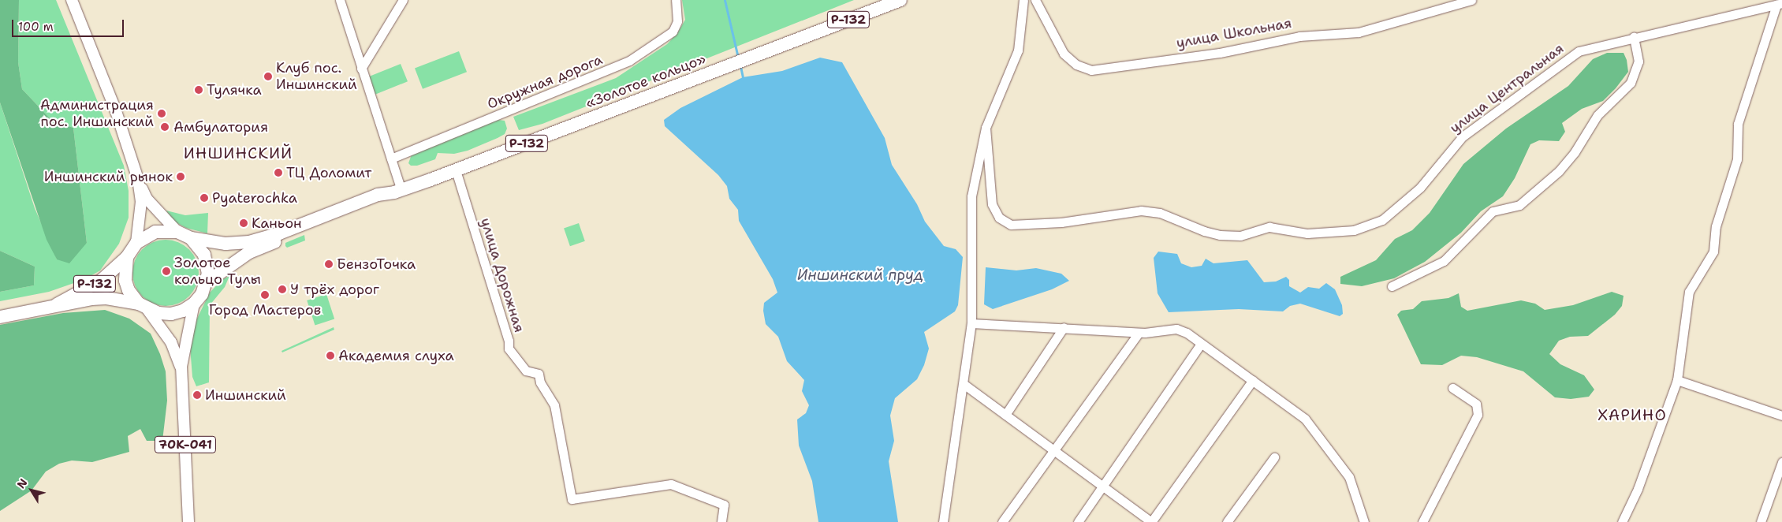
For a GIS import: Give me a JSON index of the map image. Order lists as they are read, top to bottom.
{
  "streets": {
    "highway": ["Р-132", "«Золотое кольцо»"],
    "main road": ["70К-041"],
    "street": [
      "улица Школьная",
      "Окружная дорога",
      "улица Центральная",
      "улица Дорожная"
    ]
  },
  "crossings": [
    ["«Золотое кольцо»", "улица Дорожная"],
    ["«Золотое кольцо»", "70К-041"]
  ],
  "districts": ["ИНШИНСКИЙ", "ХАРИНО"],
  "water": ["Иншинский пруд"],
  "places": [
    "Клуб пос. Иншинский",
    "Тулячка",
    "Администрация пос. Иншинский",
    "Амбулатория",
    "ТЦ Доломит",
    "Иншинский рынок",
    "Pyaterochka",
    "Каньон",
    "БензоТочка",
    "Золотое кольцо Тулы",
    "У трёх дорог",
    "Город Мастеров",
    "Академия слуха",
    "Иншинский"
  ],
  "scale_bar": "100 m",
  "north": "top left"
}
